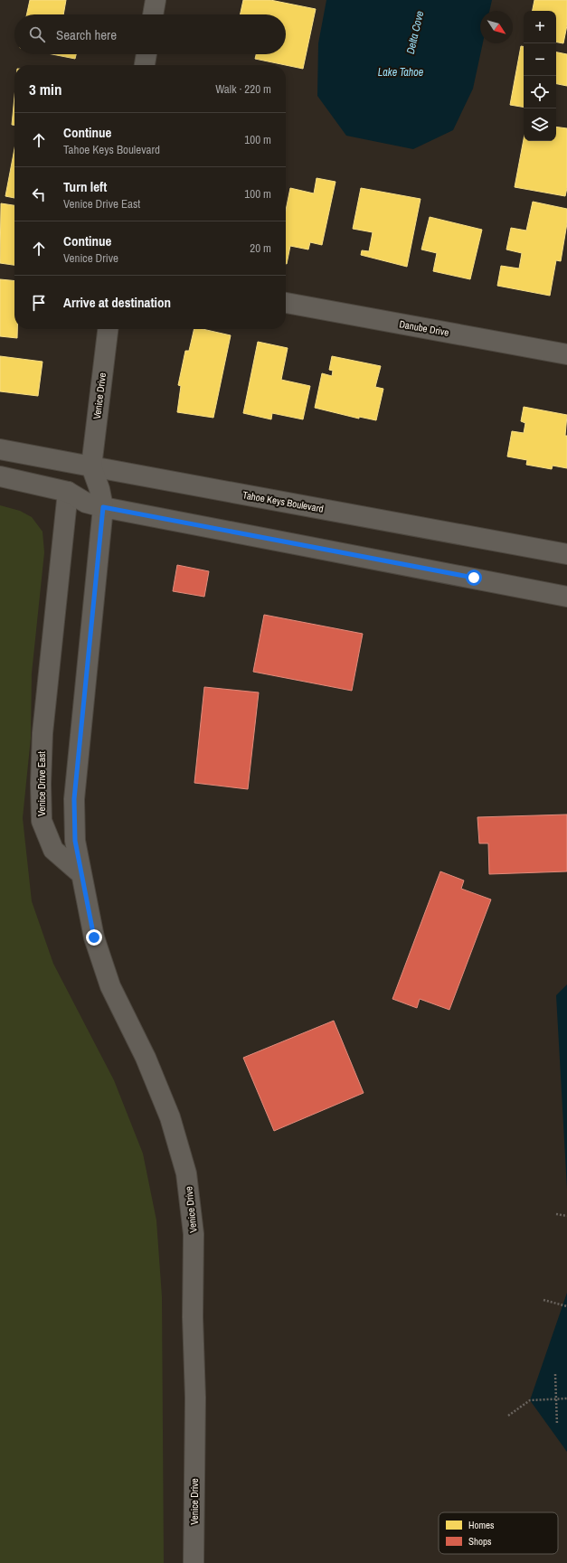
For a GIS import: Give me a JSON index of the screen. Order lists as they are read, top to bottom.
{
  "streets": {
    "street": [
      "Danube Drive",
      "Venice Drive",
      "Tahoe Keys Boulevard",
      "Venice Drive East"
    ]
  },
  "crossings": [
    ["Venice Drive", "Tahoe Keys Boulevard"],
    ["Venice Drive", "Venice Drive East"]
  ],
  "water": ["Delta Cove", "Lake Tahoe"],
  "legend": ["Homes", "Shops"],
  "north": "bottom right",
  "page": {
    "map_buttons": ["+", "−"],
    "search": "Search here",
    "heading": ["3 min", "Walk · 220 m"],
    "list": [
      ["Continue", "Tahoe Keys Boulevard", "100 m"],
      ["Turn left", "Venice Drive East", "100 m"],
      ["Continue", "Venice Drive", "20 m"],
      "Arrive at destination"
    ]
  }
}
